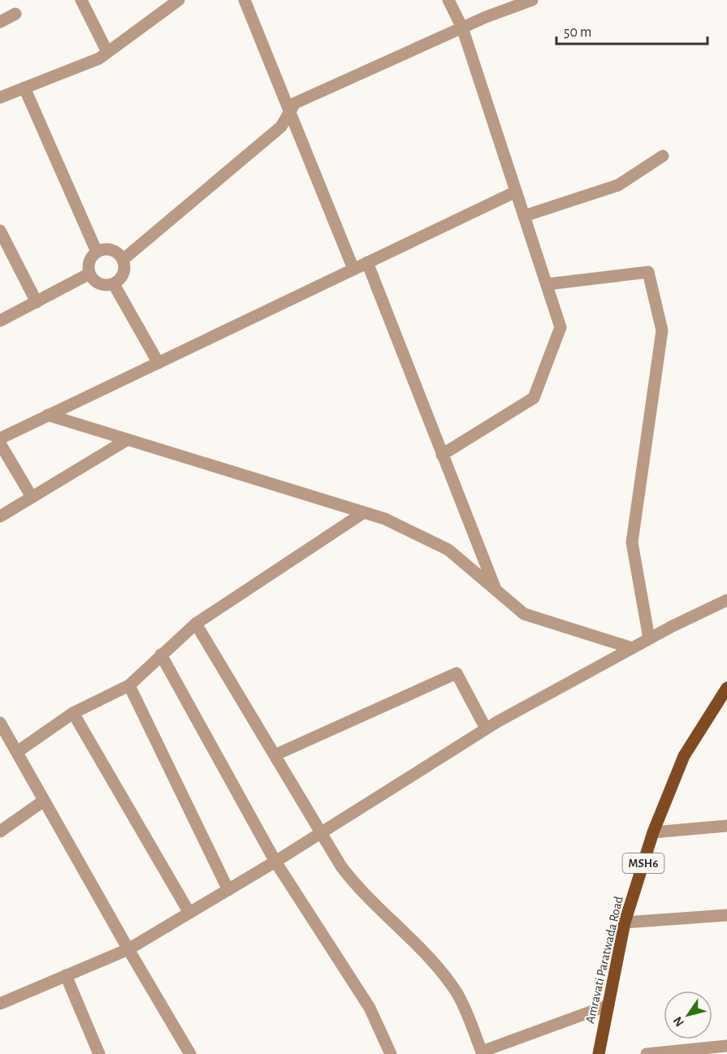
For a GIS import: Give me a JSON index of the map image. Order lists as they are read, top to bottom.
{
  "streets": {
    "main road": ["MSH6", "Amravati Paratwada Road"]
  },
  "scale_bar": "50 m",
  "north": "bottom left"
}
